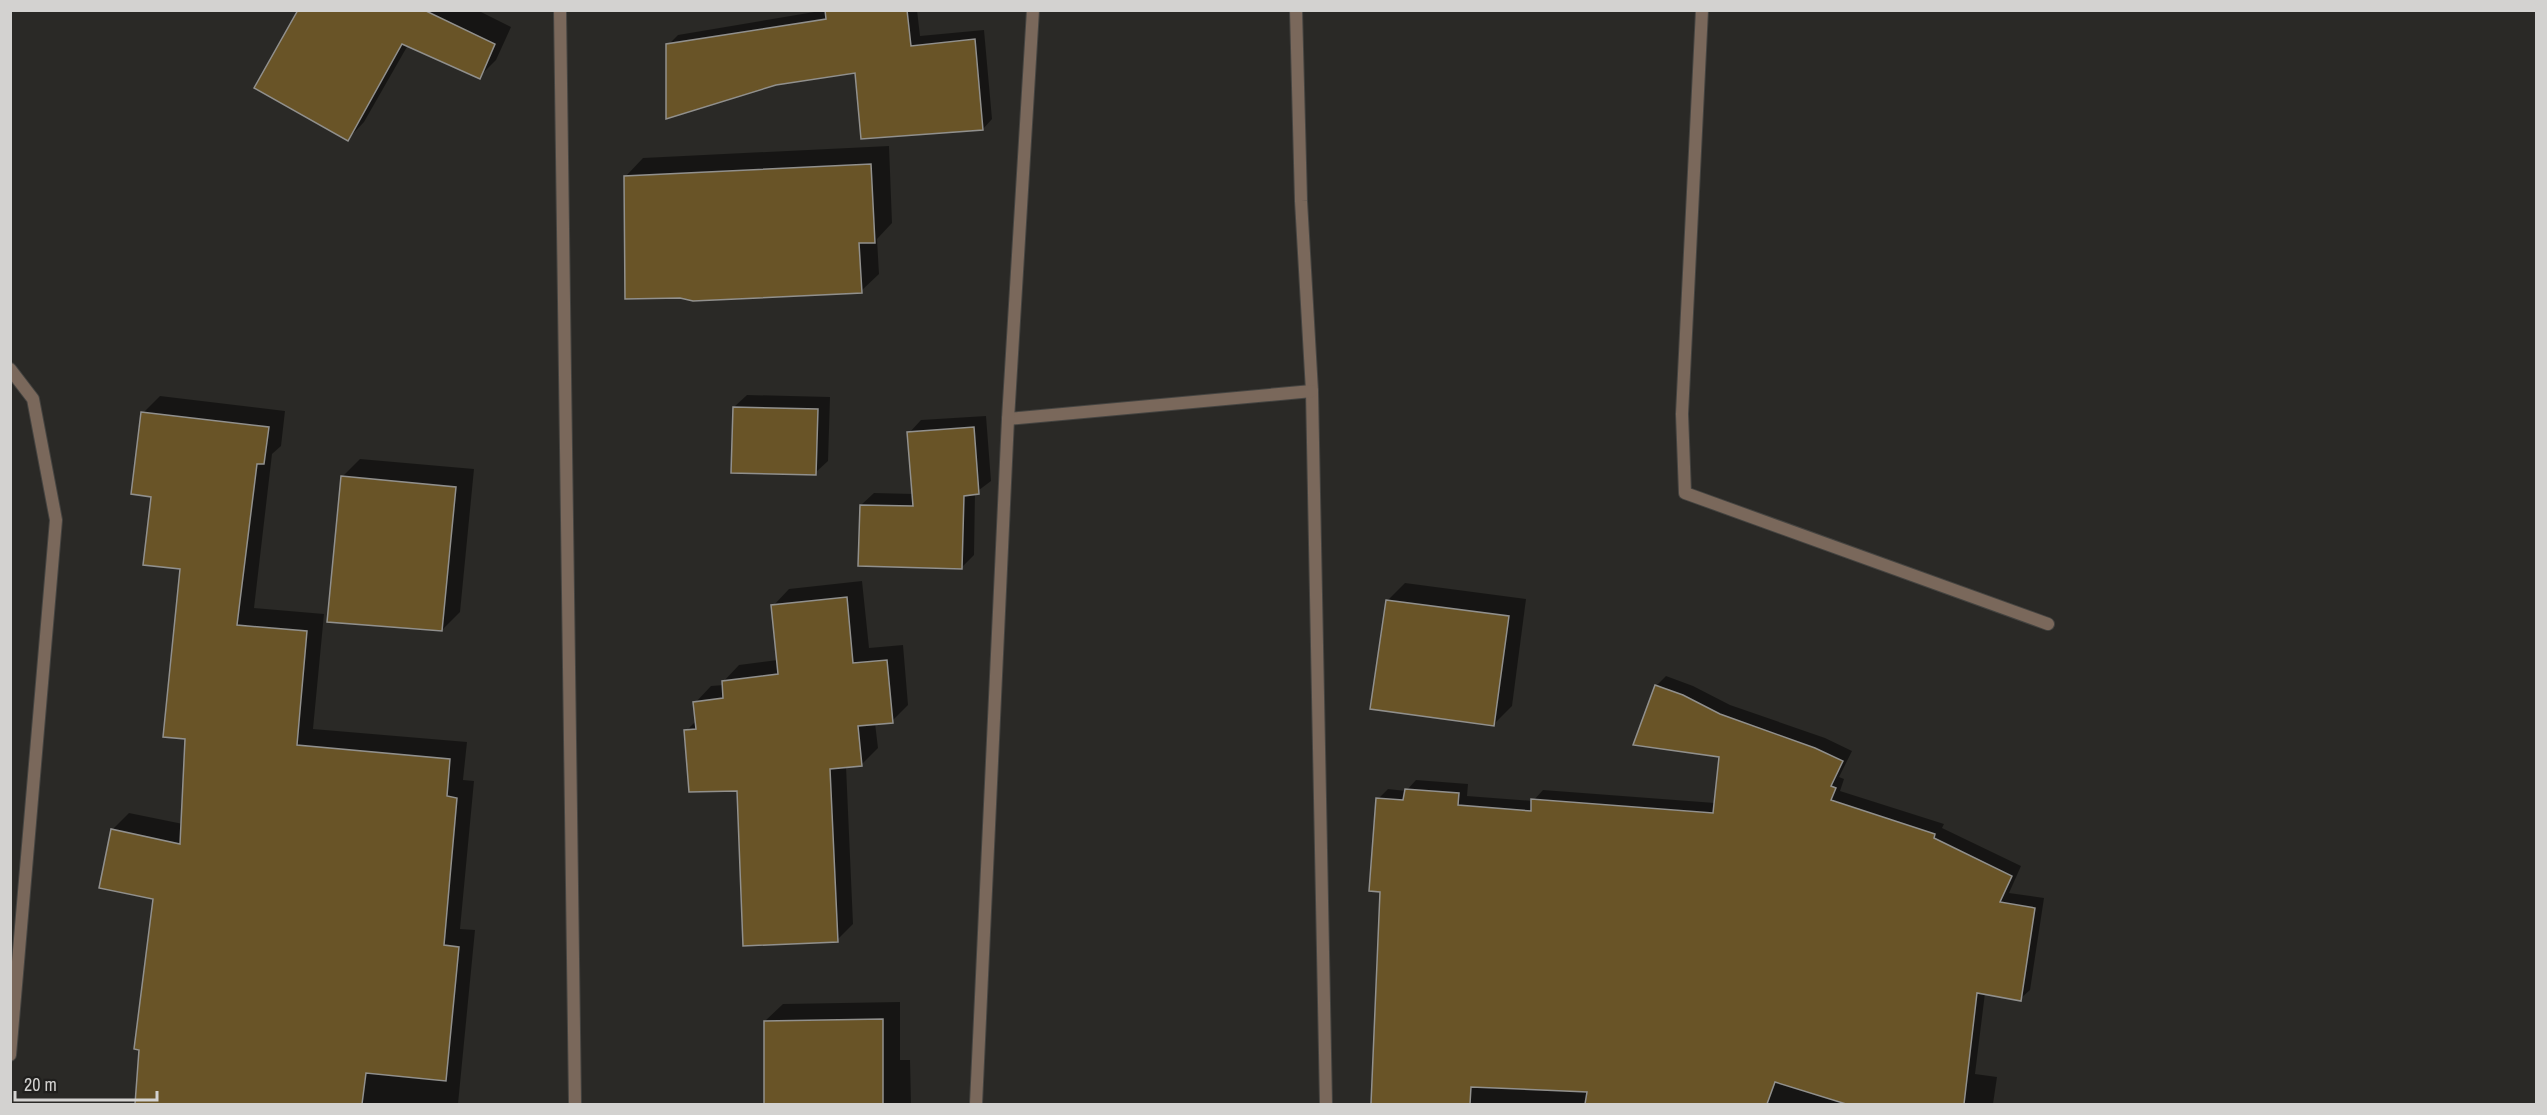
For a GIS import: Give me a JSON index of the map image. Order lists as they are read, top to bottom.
{
  "scale_bar": "20 m"
}
